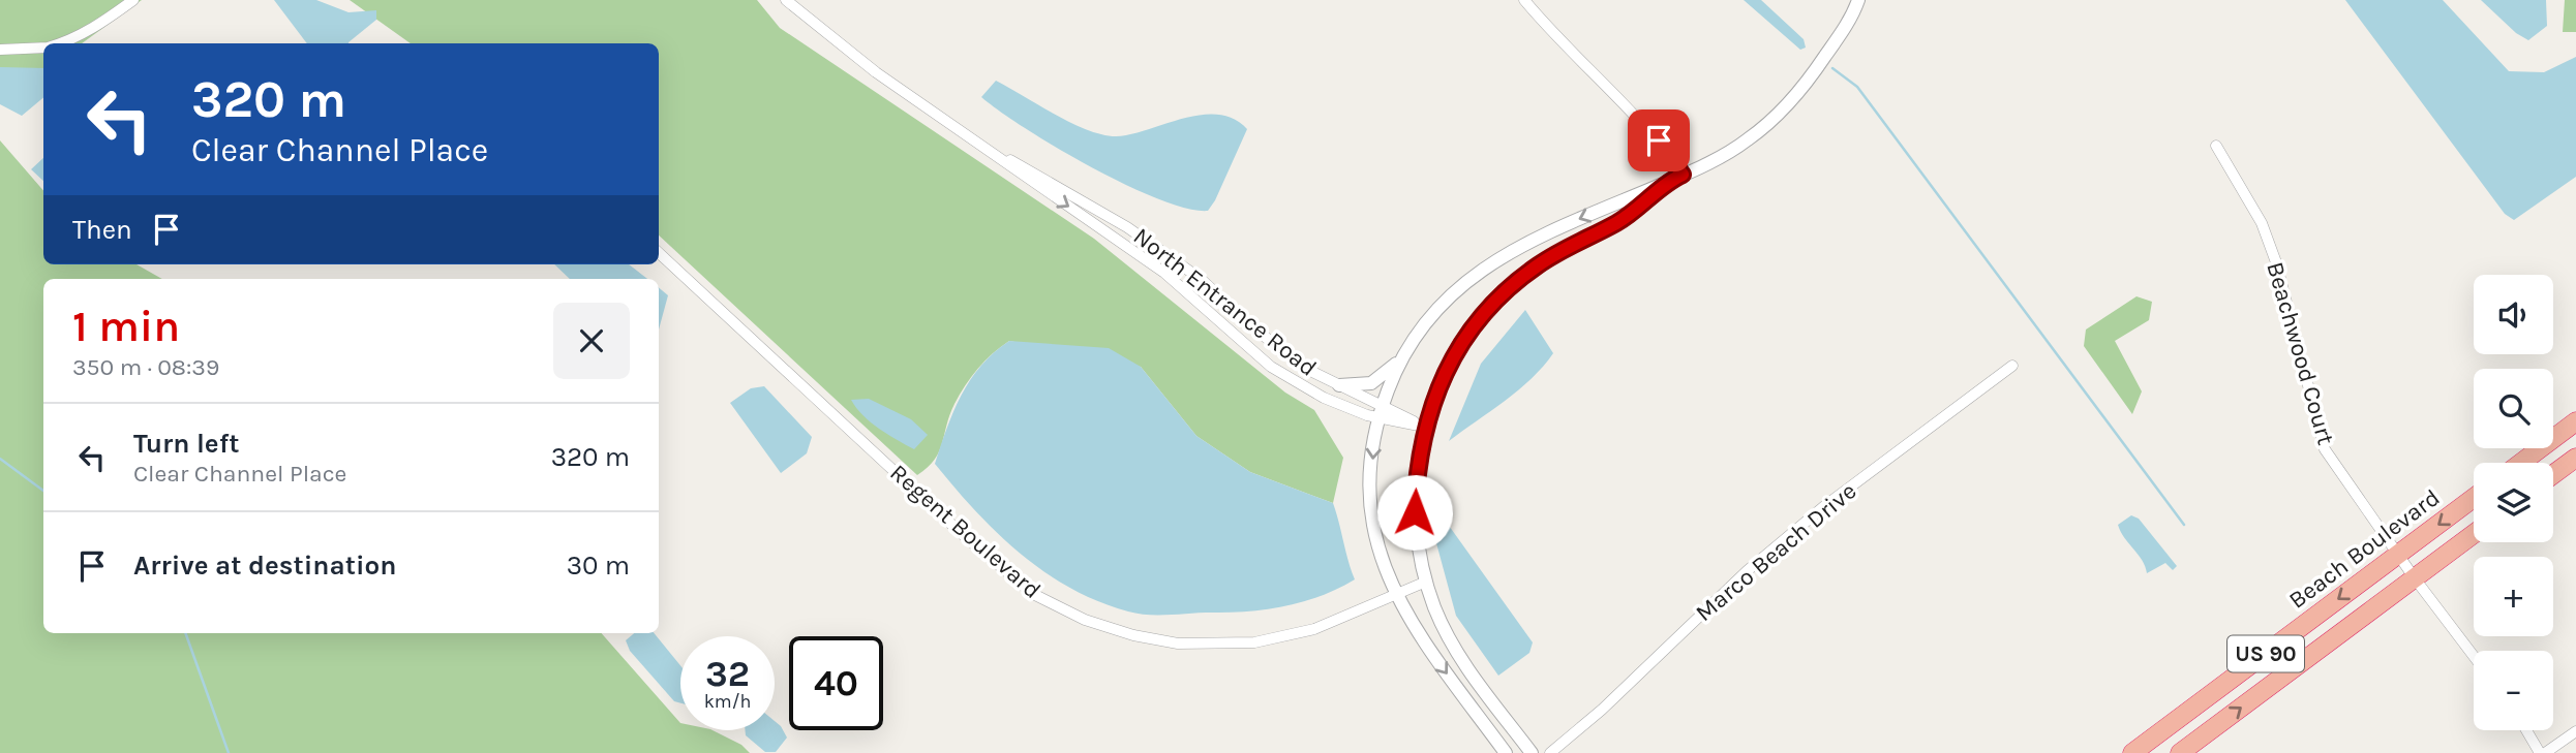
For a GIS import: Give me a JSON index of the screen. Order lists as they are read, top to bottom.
{
  "streets": {
    "highway": ["Beach Boulevard", "US 90"],
    "street": [
      "North Entrance Road",
      "Beachwood Court",
      "Regent Boulevard",
      "Marco Beach Drive"
    ]
  },
  "crossings": [
    ["Beachwood Court", "Beach Boulevard"],
    ["Beachwood Court", "US 90"]
  ],
  "page": {
    "turn": ["320 m", "Clear Channel Place"],
    "then": "Then",
    "map_buttons": ["+", "−"],
    "heading": ["1 min", "350 m · 08:39"],
    "list": [
      {
        "name": "Turn left",
        "note": "Clear Channel Place",
        "value": "320 m"
      },
      {
        "name": "Arrive at destination",
        "value": "30 m"
      }
    ],
    "speed": "32 km/h",
    "limit": "40"
  }
}
